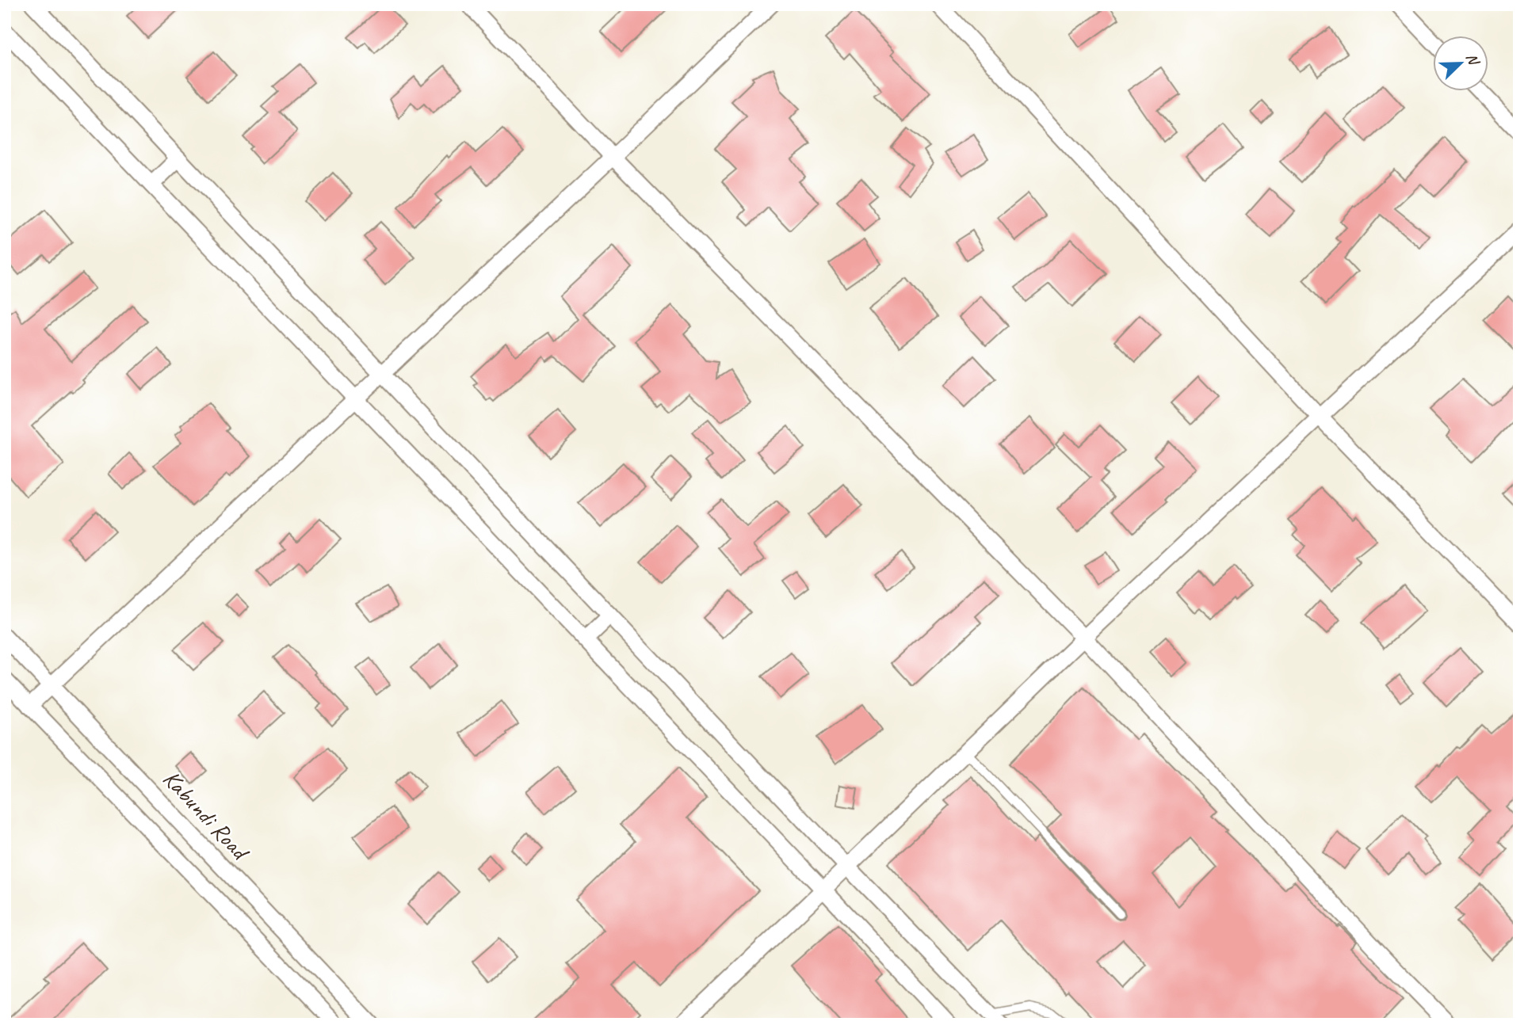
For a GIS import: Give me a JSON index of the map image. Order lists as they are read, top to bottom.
{
  "streets": {
    "street": ["Kabundi Road"]
  },
  "north": "top right"
}
